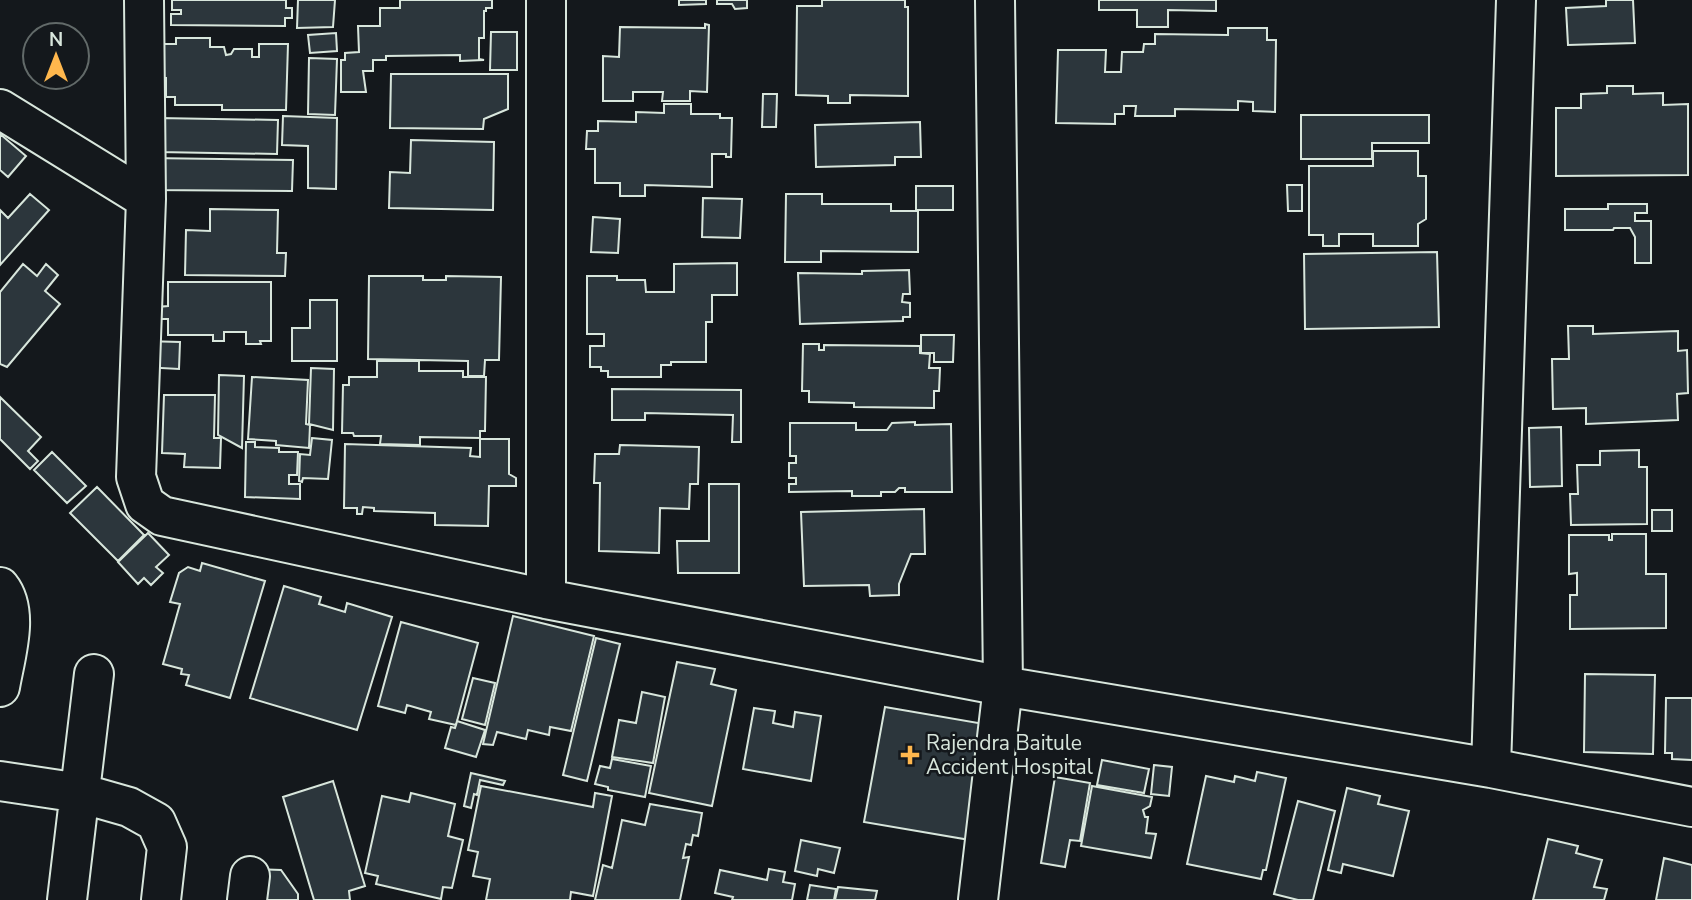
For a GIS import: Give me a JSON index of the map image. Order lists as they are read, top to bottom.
{
  "places": {
    "health": ["Rajendra Baitule Accident Hospital"]
  },
  "north": "top"
}
